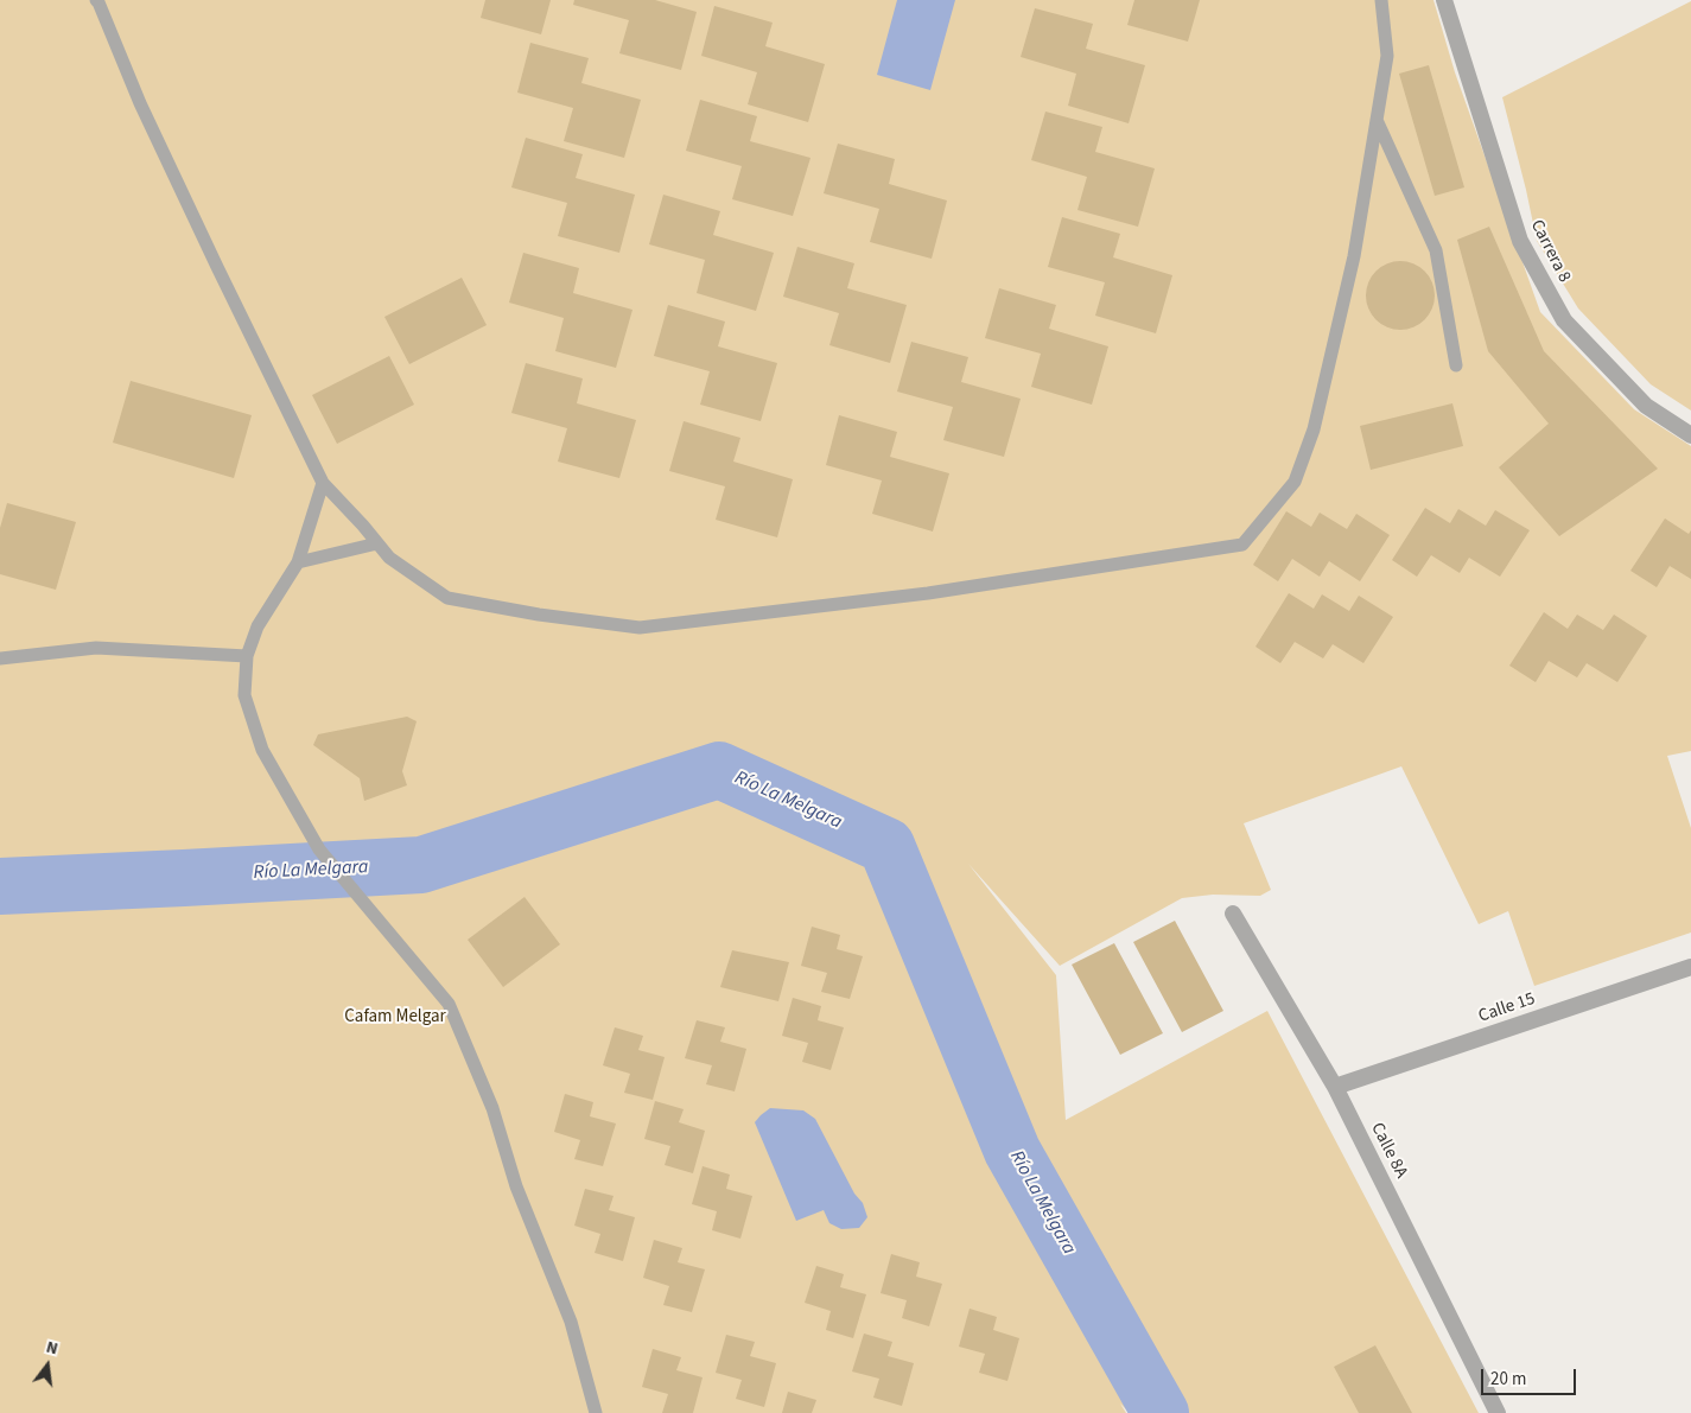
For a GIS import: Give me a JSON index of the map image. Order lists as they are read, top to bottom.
{
  "streets": {
    "street": ["Carrera 8", "Calle 15", "Calle 8A"]
  },
  "crossings": [
    ["Calle 15", "Calle 8A"]
  ],
  "water": ["Río La Melgara"],
  "parks": ["Cafam Melgar"],
  "scale_bar": "20 m",
  "north": "top"
}
